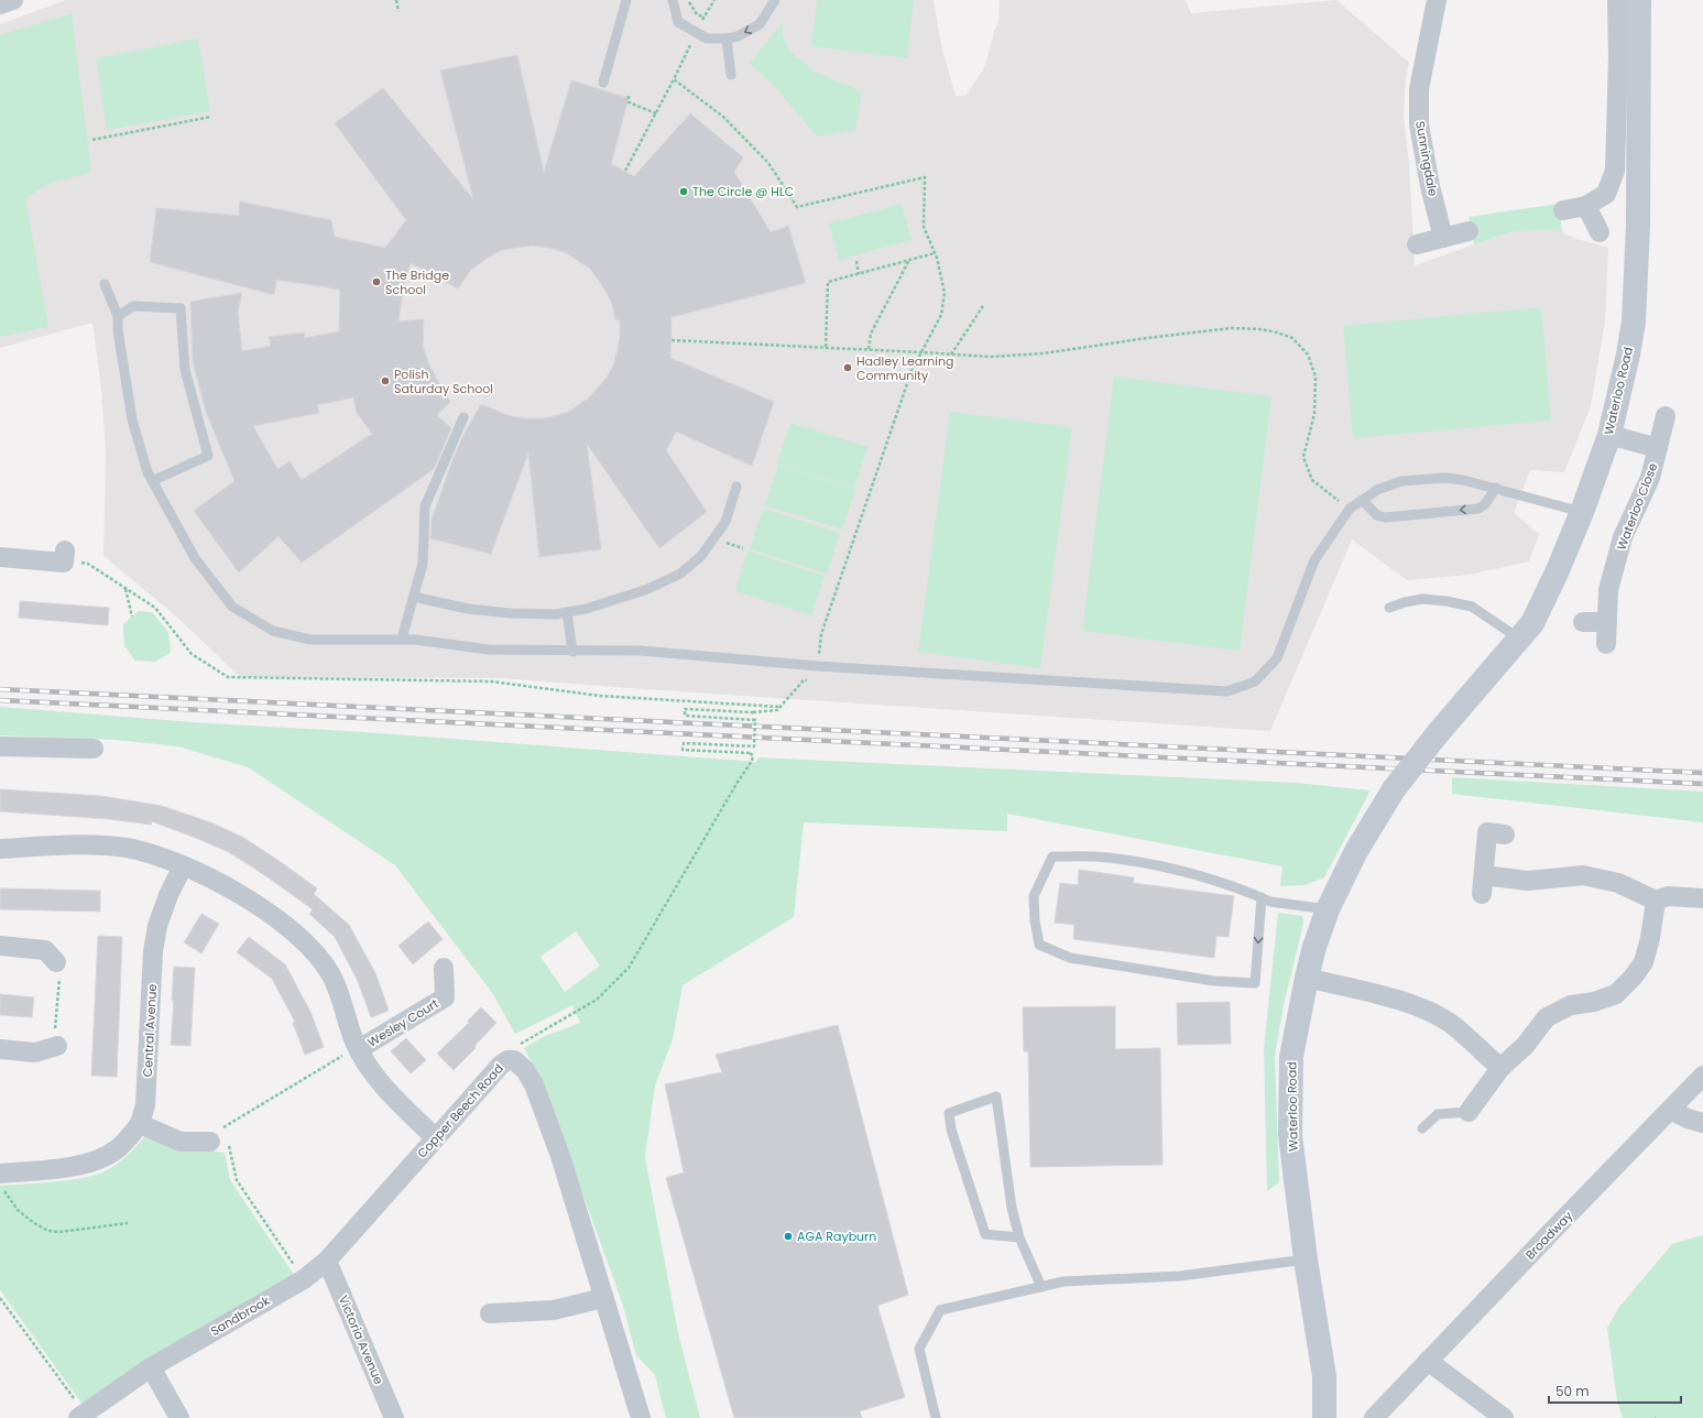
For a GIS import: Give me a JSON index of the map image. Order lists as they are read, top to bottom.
{
  "streets": {
    "street": [
      "Sunningdale",
      "Waterloo Road",
      "Waterloo Close",
      "Wesley Court",
      "Central Avenue",
      "Copper Beech Road",
      "Broadway",
      "Sandbrook",
      "Victoria Avenue"
    ]
  },
  "crossings": [
    ["Waterloo Road", "Waterloo Close"],
    ["Copper Beech Road", "Sandbrook"],
    ["Copper Beech Road", "Victoria Avenue"],
    ["Sandbrook", "Victoria Avenue"]
  ],
  "places": [
    "The Circle @ HLC",
    "The Bridge School",
    "Hadley Learning Community",
    "Polish Saturday School",
    "AGA Rayburn"
  ],
  "scale_bar": "50 m"
}
